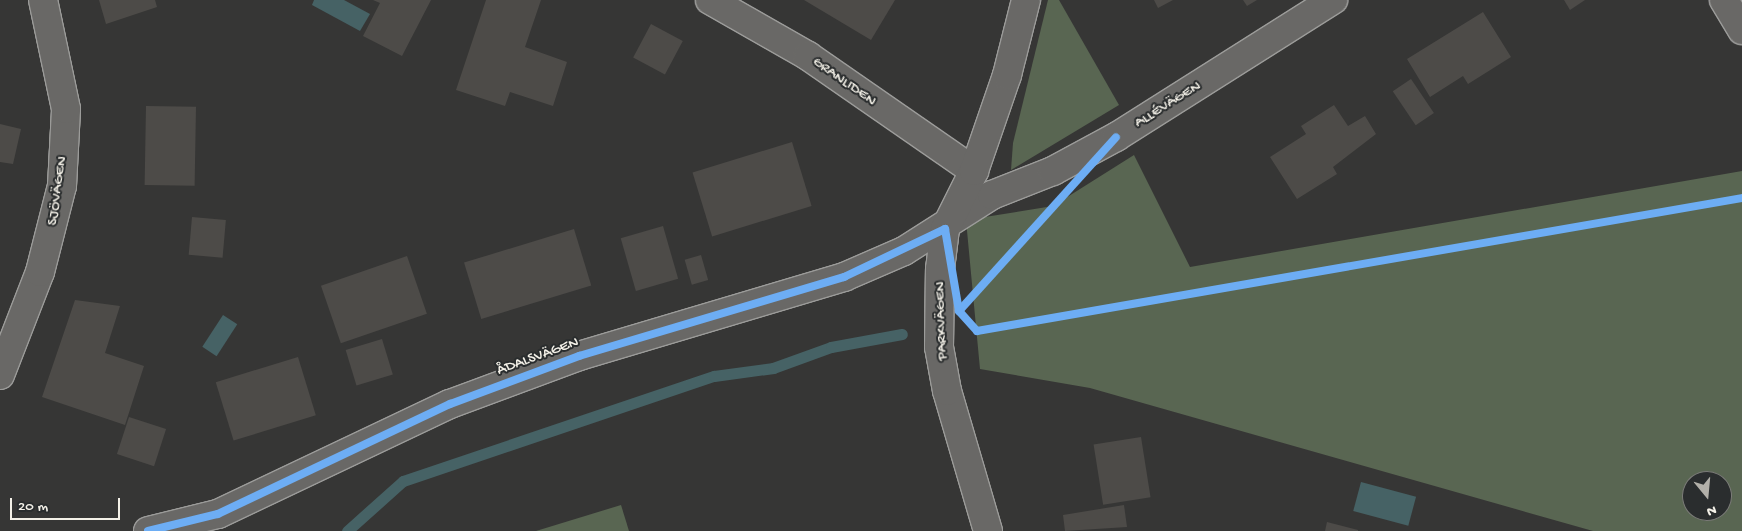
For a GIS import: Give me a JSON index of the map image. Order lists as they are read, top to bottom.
{
  "streets": {
    "street": [
      "GRANLIDEN",
      "ALLÉVÄGEN",
      "SJÖVÄGEN",
      "PARKVÄGEN",
      "ÅDALSVÄGEN"
    ]
  },
  "crossings": [
    ["GRANLIDEN", "PARKVÄGEN"],
    ["ALLÉVÄGEN", "PARKVÄGEN"],
    ["ALLÉVÄGEN", "ÅDALSVÄGEN"],
    ["PARKVÄGEN", "ÅDALSVÄGEN"]
  ],
  "scale_bar": "20 m",
  "north": "bottom"
}
